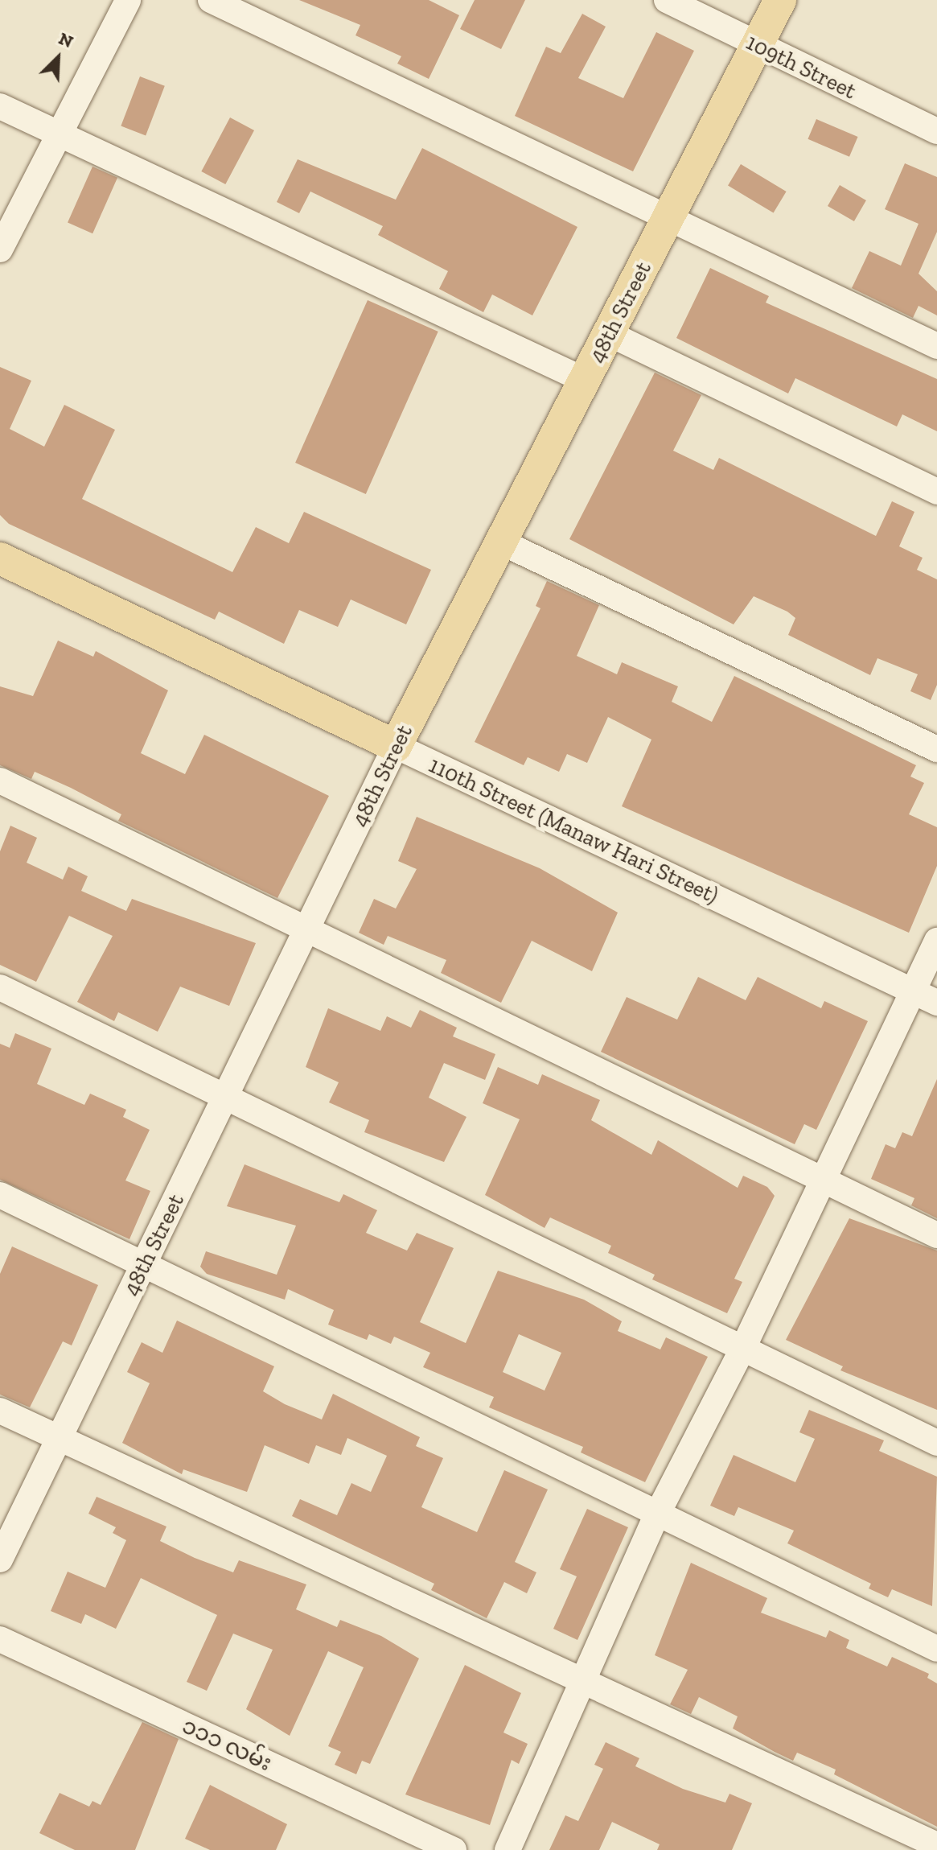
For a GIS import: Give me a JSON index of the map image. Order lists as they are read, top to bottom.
{
  "streets": {
    "main road": ["48th Street", "110th Street (Manaw Hari Street)"],
    "street": ["109th Street", "၁၁၁ လမ်း"]
  },
  "crossings": [
    ["109th Street", "48th Street"],
    ["48th Street", "110th Street (Manaw Hari Street)"]
  ],
  "north": "top right"
}
